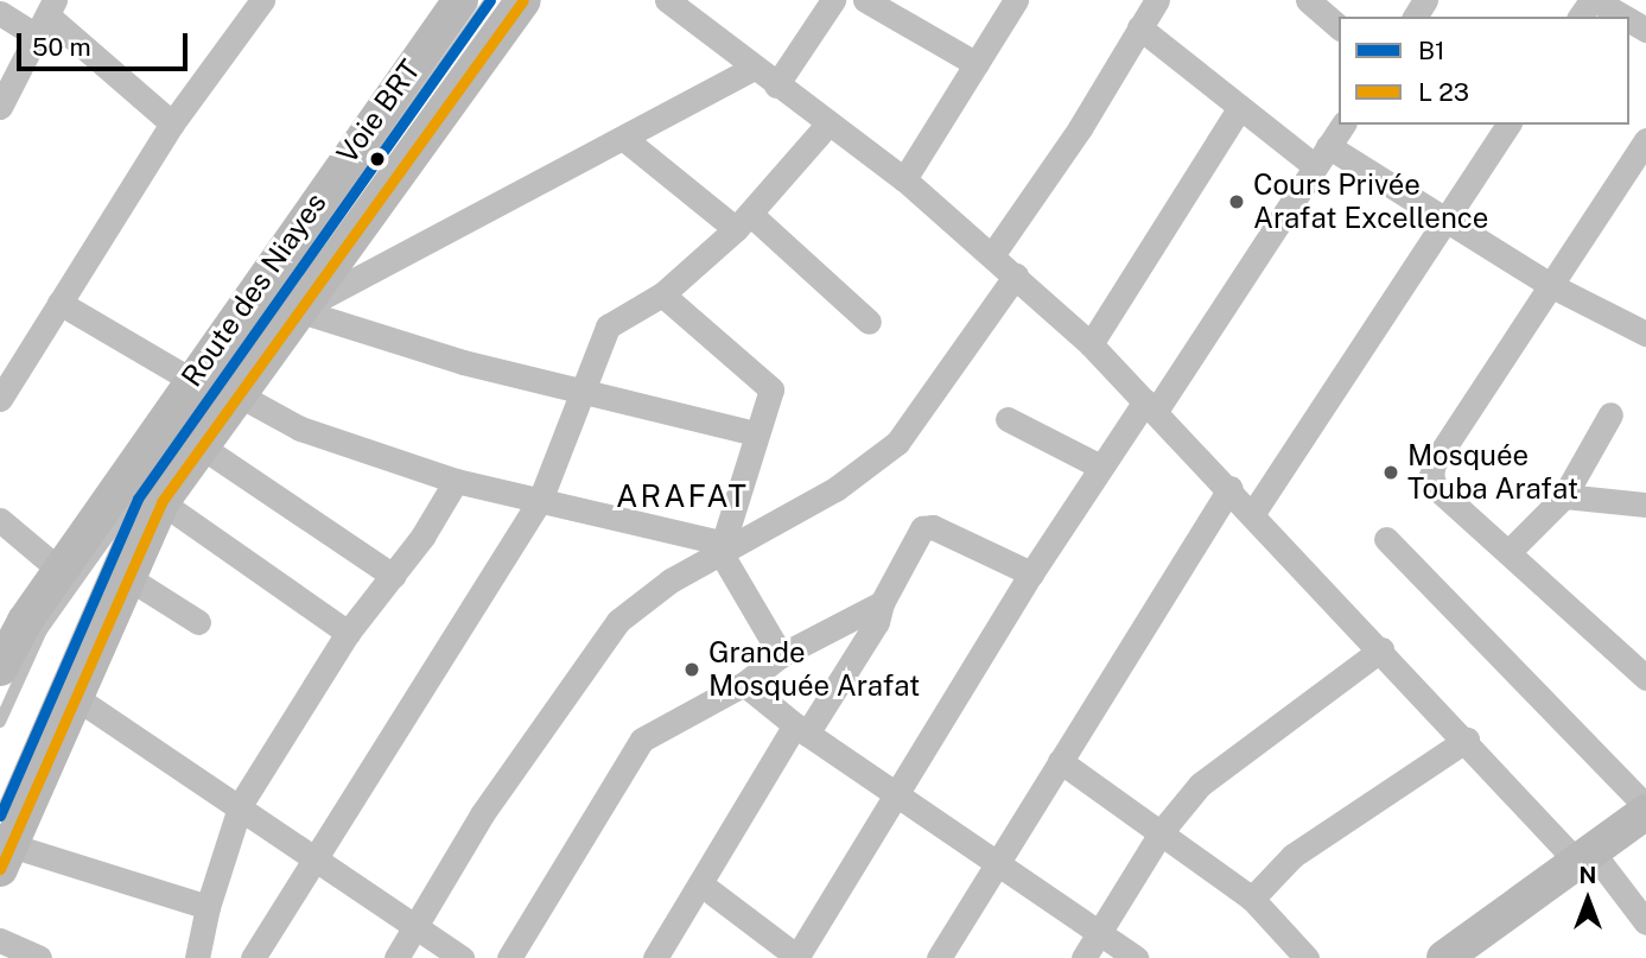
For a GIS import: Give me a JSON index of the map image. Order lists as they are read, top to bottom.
{
  "streets": {
    "main road": ["Route des Niayes"],
    "lane": ["Voie BRT"]
  },
  "crossings": [
    ["Voie BRT", "Route des Niayes"]
  ],
  "districts": ["ARAFAT"],
  "places": ["Cours Privée Arafat Excellence", "Mosquée Touba Arafat", "Grande Mosquée Arafat"],
  "lines": ["transit line B1"],
  "legend": ["B1", "L 23"],
  "scale_bar": "50 m",
  "north": "top"
}
